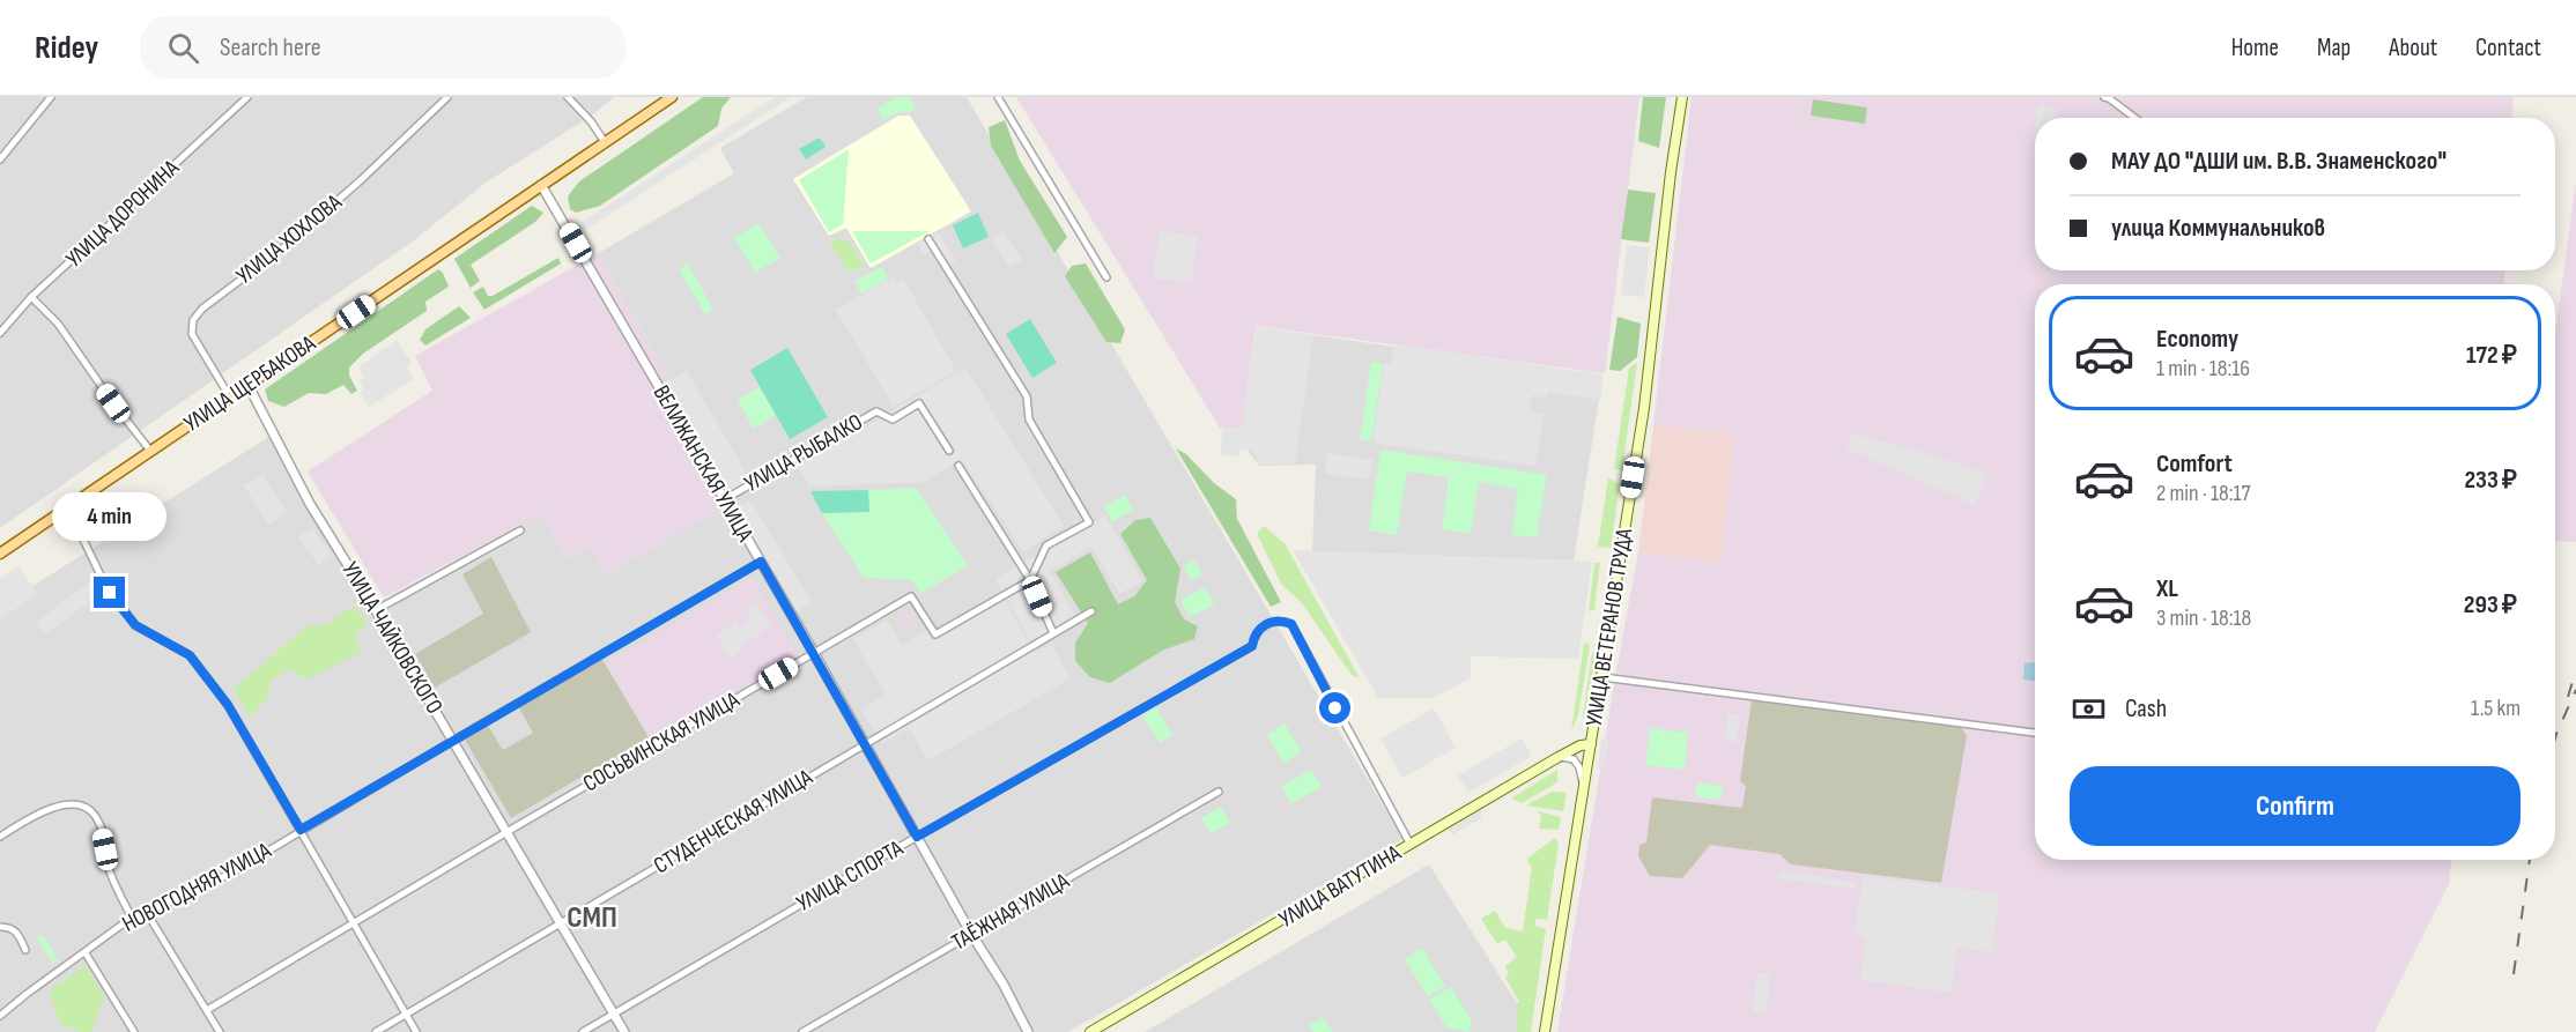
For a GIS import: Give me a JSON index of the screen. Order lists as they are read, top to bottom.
{
  "streets": {
    "main road": ["УЛИЦА ЩЕРБАКОВА", "УЛИЦА ВЕТЕРАНОВ ТРУДА", "УЛИЦА ВАТУТИНА"],
    "street": [
      "УЛИЦА ДОРОНИНА",
      "УЛИЦА ХОХЛОВА",
      "УЛИЦА РЫБАЛКО",
      "ВЕЛИЖАНСКАЯ УЛИЦА",
      "УЛИЦА ЧАЙКОВСКОГО",
      "СОСЬВИНСКАЯ УЛИЦА",
      "СТУДЕНЧЕСКАЯ УЛИЦА",
      "УЛИЦА СПОРТА",
      "НОВОГОДНЯЯ УЛИЦА",
      "ТАЁЖНАЯ УЛИЦА"
    ]
  },
  "crossings": [
    ["УЛИЦА ХОХЛОВА", "УЛИЦА ЩЕРБАКОВА"],
    ["УЛИЦА ЩЕРБАКОВА", "ВЕЛИЖАНСКАЯ УЛИЦА"],
    ["УЛИЦА ЩЕРБАКОВА", "УЛИЦА ЧАЙКОВСКОГО"],
    ["УЛИЦА РЫБАЛКО", "ВЕЛИЖАНСКАЯ УЛИЦА"],
    ["ВЕЛИЖАНСКАЯ УЛИЦА", "СОСЬВИНСКАЯ УЛИЦА"],
    ["ВЕЛИЖАНСКАЯ УЛИЦА", "СТУДЕНЧЕСКАЯ УЛИЦА"],
    ["ВЕЛИЖАНСКАЯ УЛИЦА", "УЛИЦА СПОРТА"],
    ["ВЕЛИЖАНСКАЯ УЛИЦА", "НОВОГОДНЯЯ УЛИЦА"],
    ["ВЕЛИЖАНСКАЯ УЛИЦА", "ТАЁЖНАЯ УЛИЦА"],
    ["УЛИЦА ВЕТЕРАНОВ ТРУДА", "УЛИЦА ВАТУТИНА"],
    ["УЛИЦА ЧАЙКОВСКОГО", "СОСЬВИНСКАЯ УЛИЦА"],
    ["УЛИЦА ЧАЙКОВСКОГО", "СТУДЕНЧЕСКАЯ УЛИЦА"],
    ["УЛИЦА ЧАЙКОВСКОГО", "УЛИЦА СПОРТА"],
    ["УЛИЦА ЧАЙКОВСКОГО", "НОВОГОДНЯЯ УЛИЦА"],
    ["УЛИЦА СПОРТА", "УЛИЦА ВАТУТИНА"]
  ],
  "districts": ["СМП"],
  "page": {
    "header": "Ridey",
    "search": "Search here",
    "nav": [
      "Home",
      "Map",
      "About",
      "Contact"
    ],
    "banner": ["МАУ ДО \"ДШИ им. В.В. Знаменского\"", "улица Коммунальников"],
    "list": [
      {
        "name": "Economy",
        "note": "1 min · 18:16",
        "value": "172 ₽"
      },
      {
        "name": "Comfort",
        "note": "2 min · 18:17",
        "value": "233 ₽"
      },
      {
        "name": "XL",
        "note": "3 min · 18:18",
        "value": "293 ₽"
      }
    ],
    "bubble": "4 min",
    "pay": ["Cash", "1.5 km"],
    "buttons": "Confirm"
  }
}
